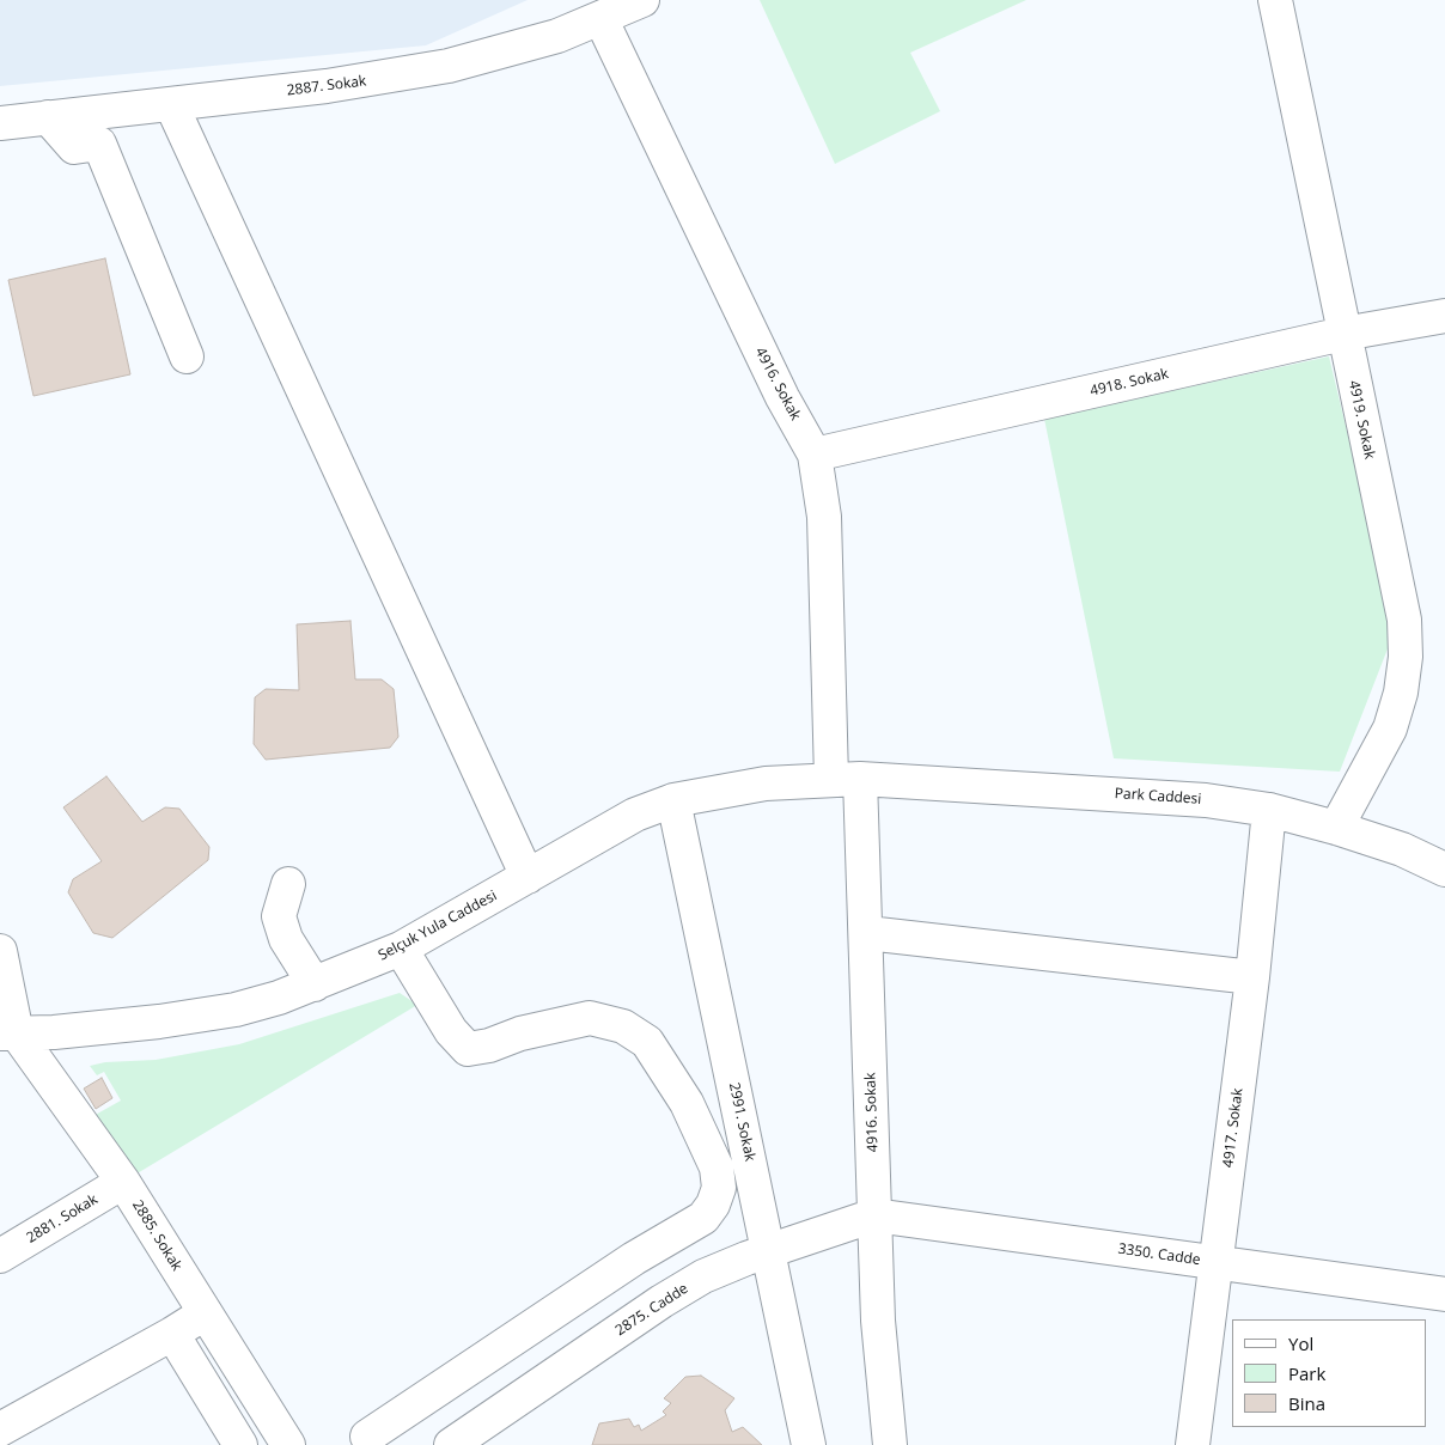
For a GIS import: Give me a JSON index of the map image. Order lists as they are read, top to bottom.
{
  "streets": {
    "street": [
      "2887. Sokak",
      "4918. Sokak",
      "4916. Sokak",
      "4919. Sokak",
      "Park Caddesi",
      "Selçuk Yula Caddesi",
      "2991. Sokak",
      "4917. Sokak",
      "2881. Sokak",
      "2885. Sokak",
      "3350. Cadde",
      "2875. Cadde"
    ]
  },
  "crossings": [
    ["2887. Sokak", "4916. Sokak"],
    ["4918. Sokak", "4916. Sokak"],
    ["4918. Sokak", "4919. Sokak"],
    ["4916. Sokak", "Park Caddesi"],
    ["4916. Sokak", "Selçuk Yula Caddesi"],
    ["4916. Sokak", "3350. Cadde"],
    ["4916. Sokak", "2875. Cadde"],
    ["4919. Sokak", "Park Caddesi"],
    ["Park Caddesi", "Selçuk Yula Caddesi"],
    ["Park Caddesi", "4917. Sokak"],
    ["Selçuk Yula Caddesi", "2991. Sokak"],
    ["Selçuk Yula Caddesi", "2885. Sokak"],
    ["2991. Sokak", "2875. Cadde"],
    ["4917. Sokak", "3350. Cadde"],
    ["2881. Sokak", "2885. Sokak"],
    ["3350. Cadde", "2875. Cadde"]
  ],
  "legend": ["Yol", "Park", "Bina"]
}
